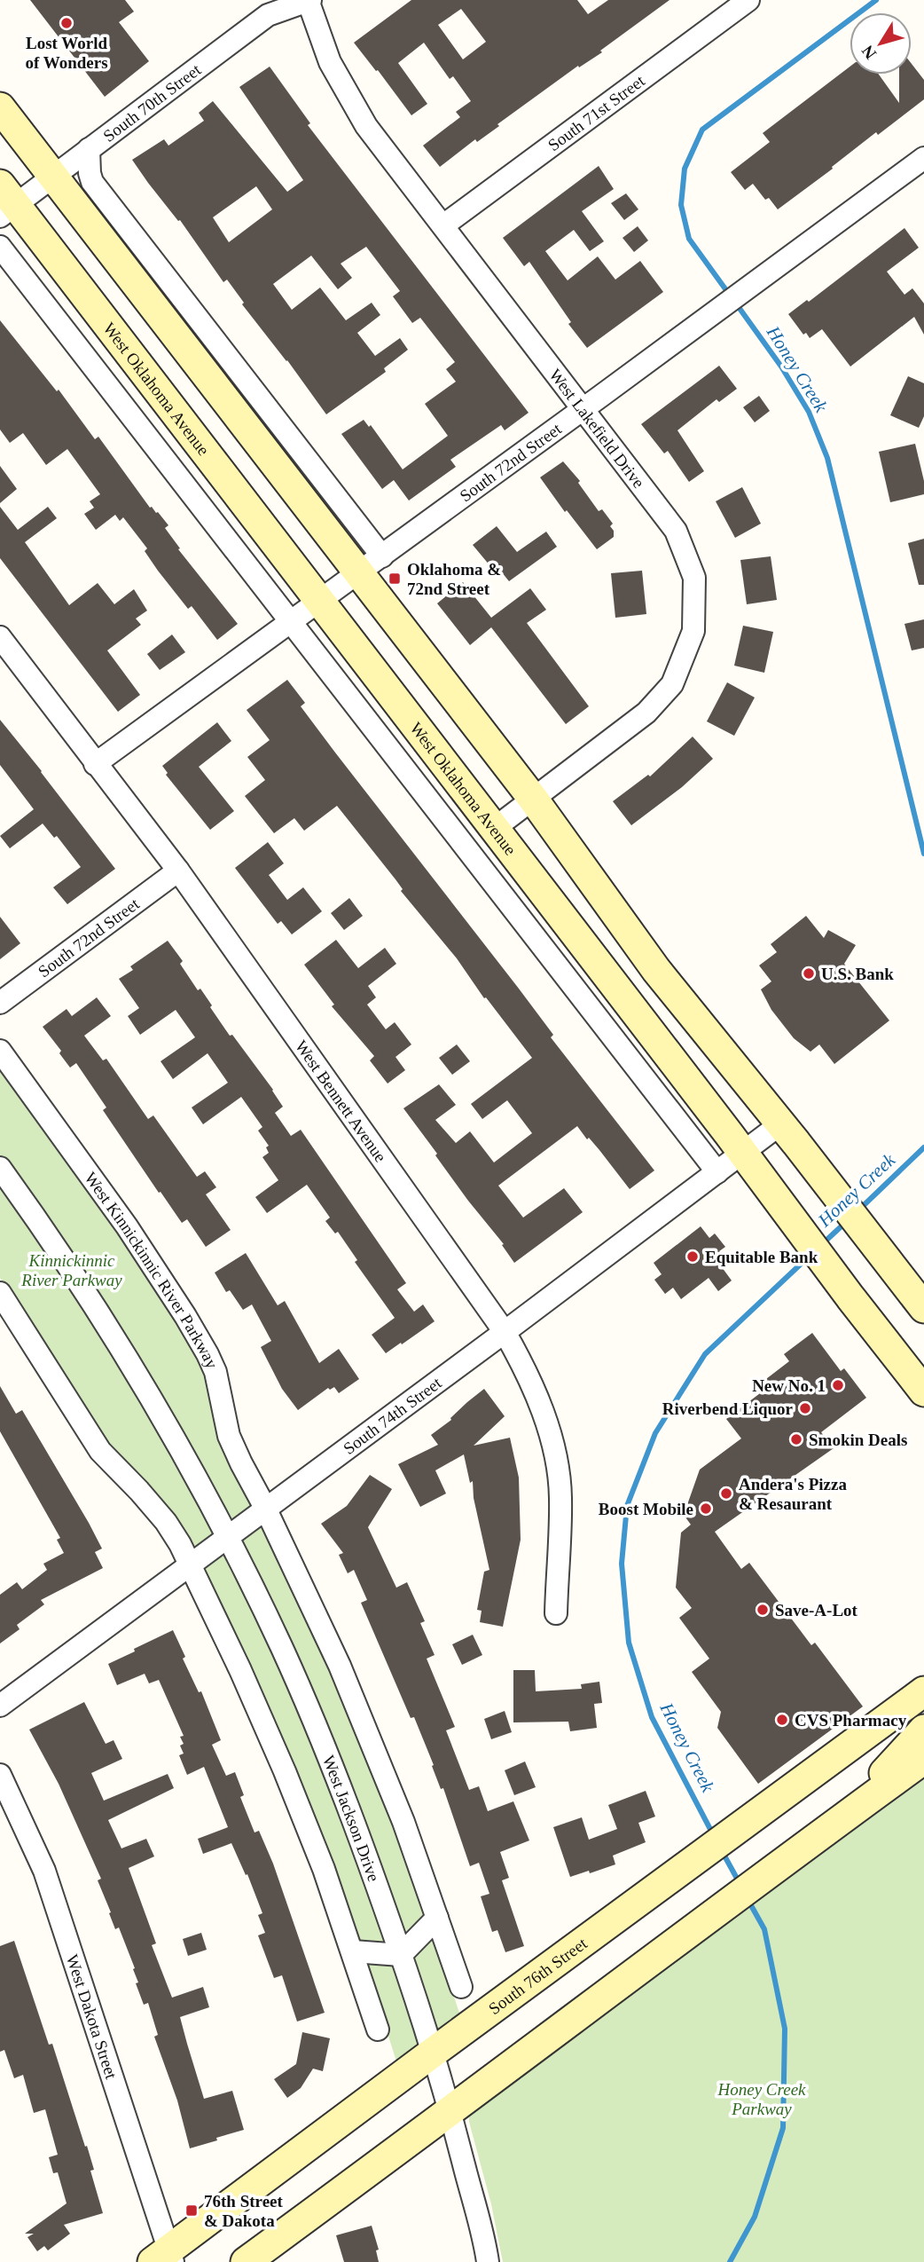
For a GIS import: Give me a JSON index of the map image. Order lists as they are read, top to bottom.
{
  "streets": {
    "main road": ["West Oklahoma Avenue", "South 76th Street"],
    "street": [
      "South 70th Street",
      "South 71st Street",
      "West Lakefield Drive",
      "South 72nd Street",
      "West Bennett Avenue",
      "West Kinnickinnic River Parkway",
      "South 74th Street",
      "West Jackson Drive",
      "West Dakota Street"
    ]
  },
  "crossings": [
    ["South 70th Street", "West Oklahoma Avenue"],
    ["South 70th Street", "West Lakefield Drive"],
    ["South 71st Street", "West Lakefield Drive"],
    ["West Oklahoma Avenue", "West Lakefield Drive"],
    ["West Oklahoma Avenue", "South 72nd Street"],
    ["West Oklahoma Avenue", "South 74th Street"],
    ["West Lakefield Drive", "South 72nd Street"],
    ["South 72nd Street", "West Bennett Avenue"],
    ["West Bennett Avenue", "South 74th Street"],
    ["West Kinnickinnic River Parkway", "South 74th Street"],
    ["South 74th Street", "West Jackson Drive"],
    ["West Jackson Drive", "South 76th Street"],
    ["South 76th Street", "West Dakota Street"]
  ],
  "water": ["Honey Creek"],
  "parks": ["Kinnickinnic River Parkway", "Honey Creek Parkway"],
  "places": {
    "other": [
      "Lost World of Wonders",
      "U.S. Bank",
      "Equitable Bank",
      "New No. 1",
      "Riverbend Liquor",
      "Smokin Deals",
      "Andera's Pizza & Resaurant",
      "Boost Mobile",
      "Save-A-Lot",
      "CVS Pharmacy"
    ],
    "transit": ["Oklahoma & 72nd Street", "76th Street & Dakota"]
  },
  "north": "bottom left"
}
